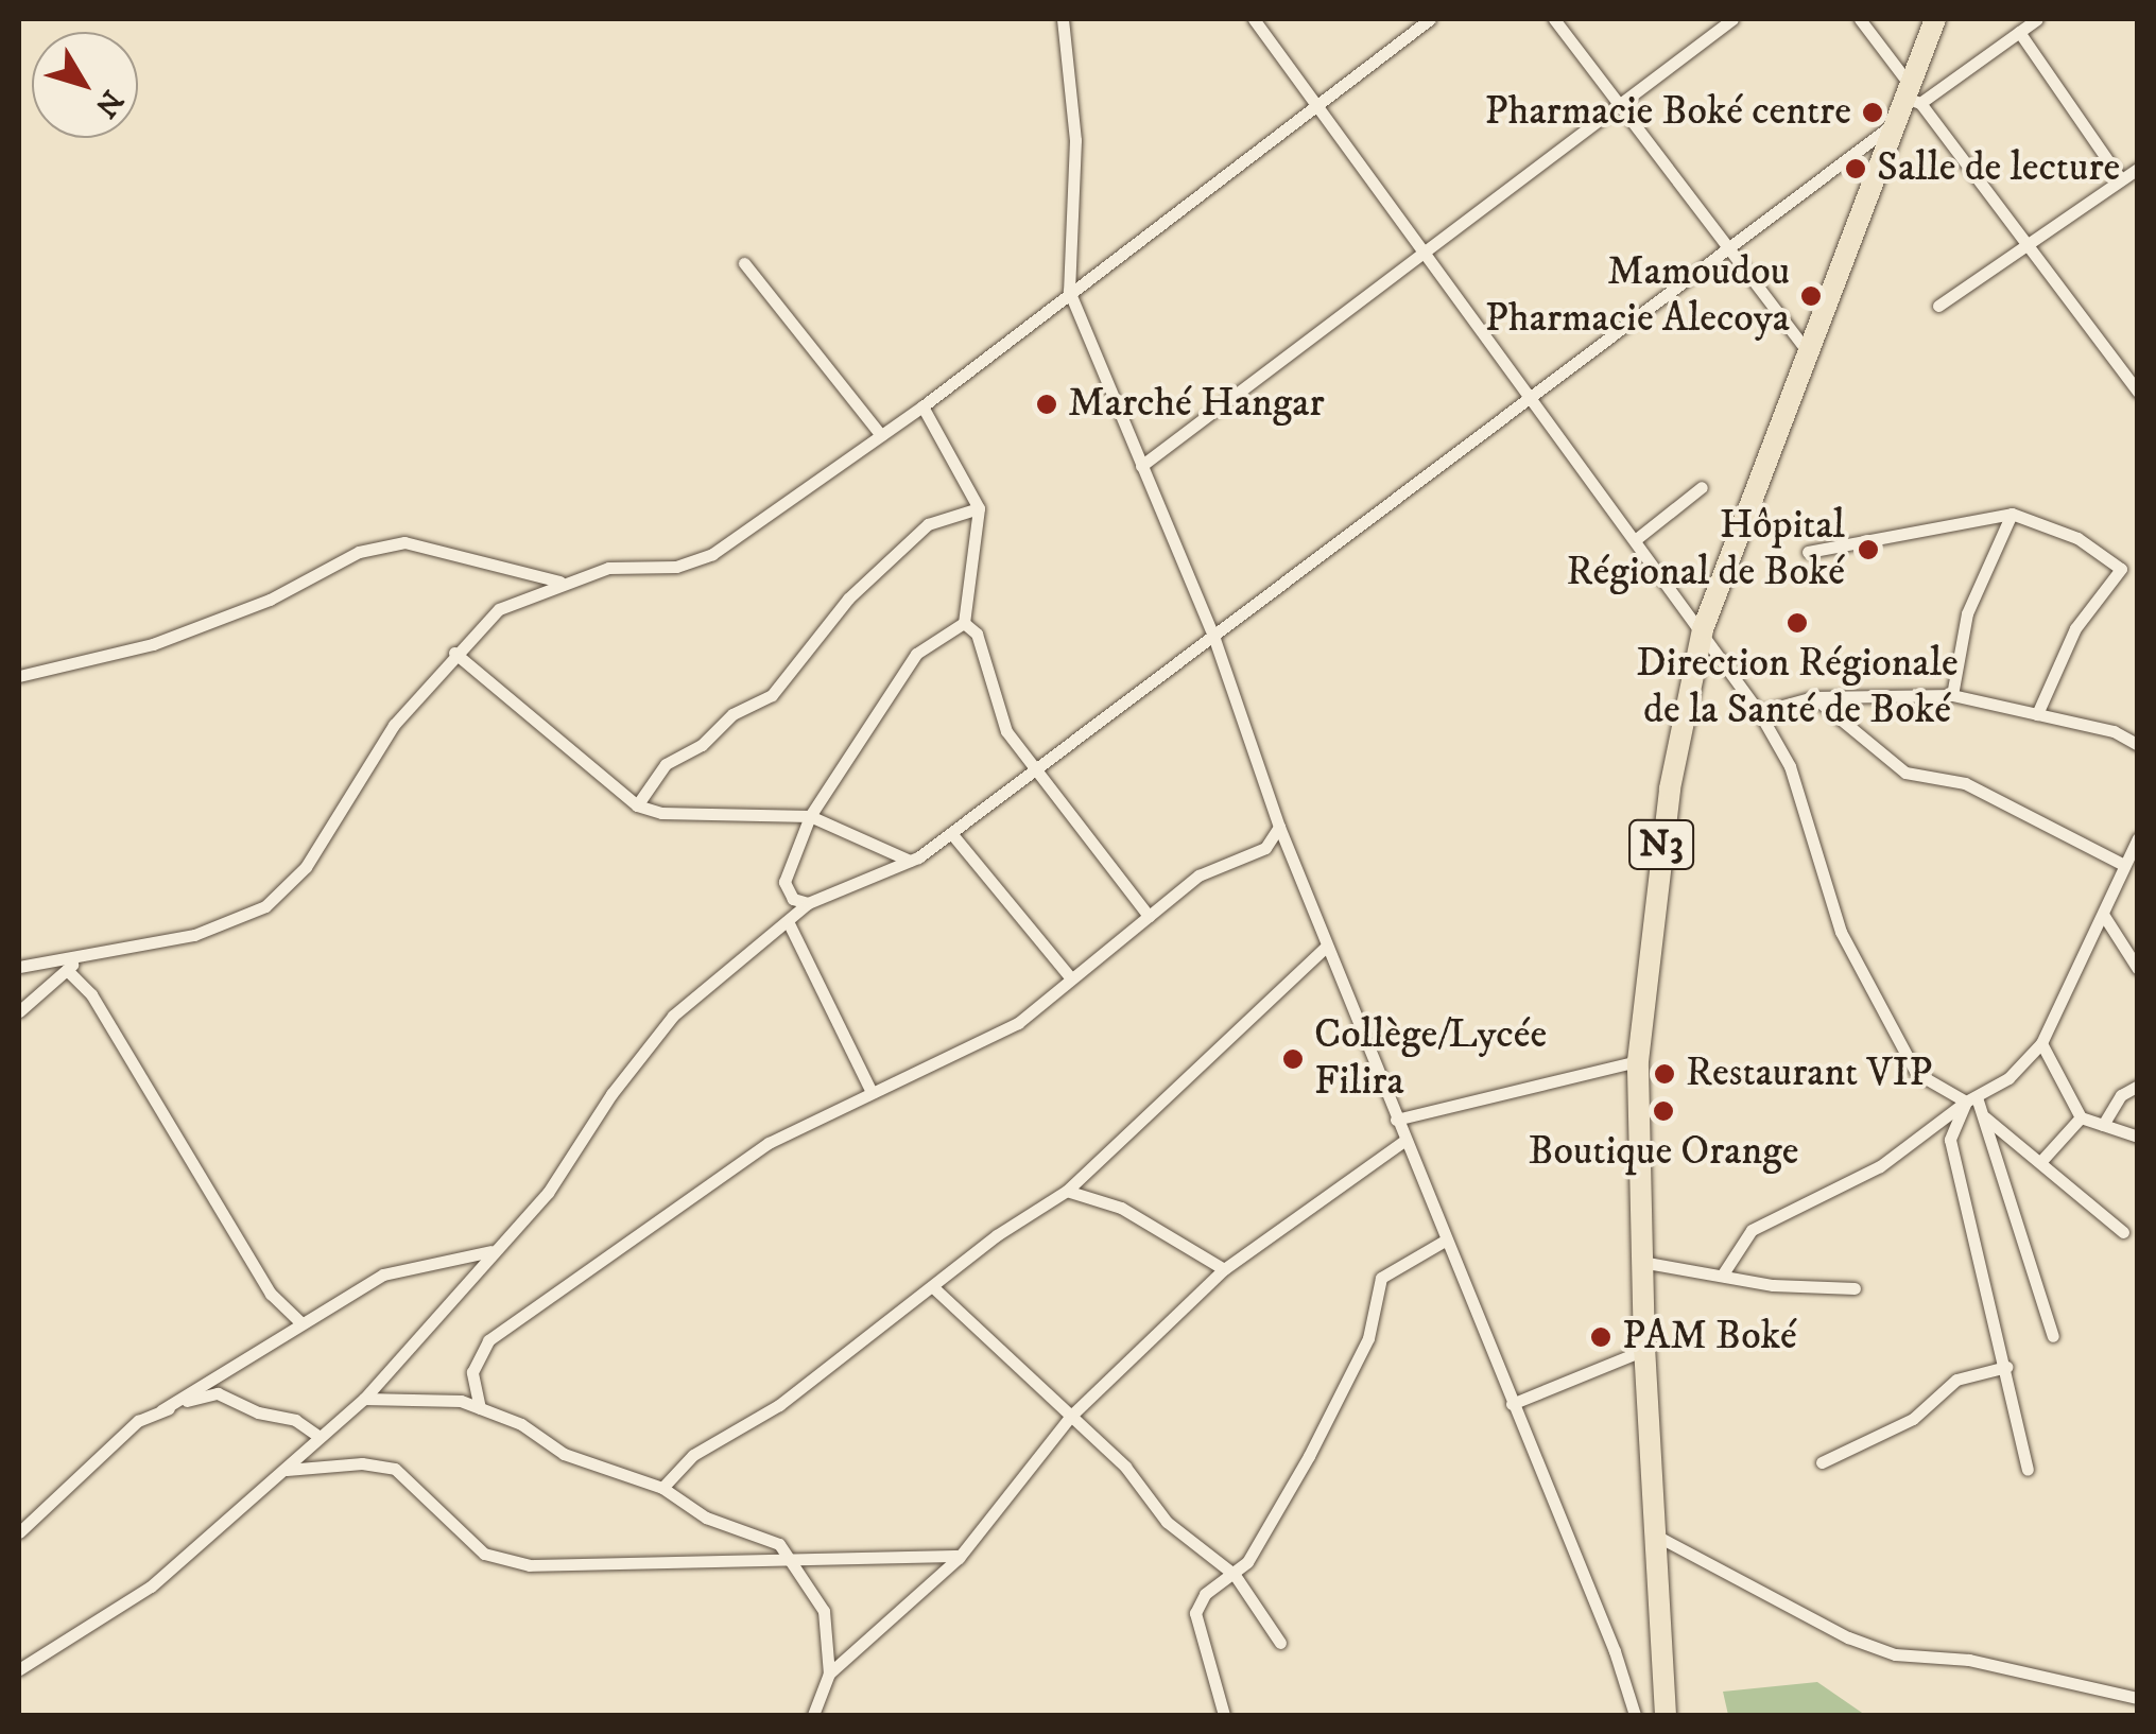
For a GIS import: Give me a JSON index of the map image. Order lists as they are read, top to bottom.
{
  "streets": {
    "highway": ["N3"]
  },
  "places": [
    "Pharmacie Boké centre",
    "Salle de lecture",
    "Mamoudou Pharmacie Alecoya",
    "Marché Hangar",
    "Hôpital Régional de Boké",
    "Direction Régionale de la Santé de Boké",
    "Collège/Lycée Filira",
    "Restaurant VIP",
    "Boutique Orange",
    "PAM Boké"
  ],
  "north": "bottom right"
}
